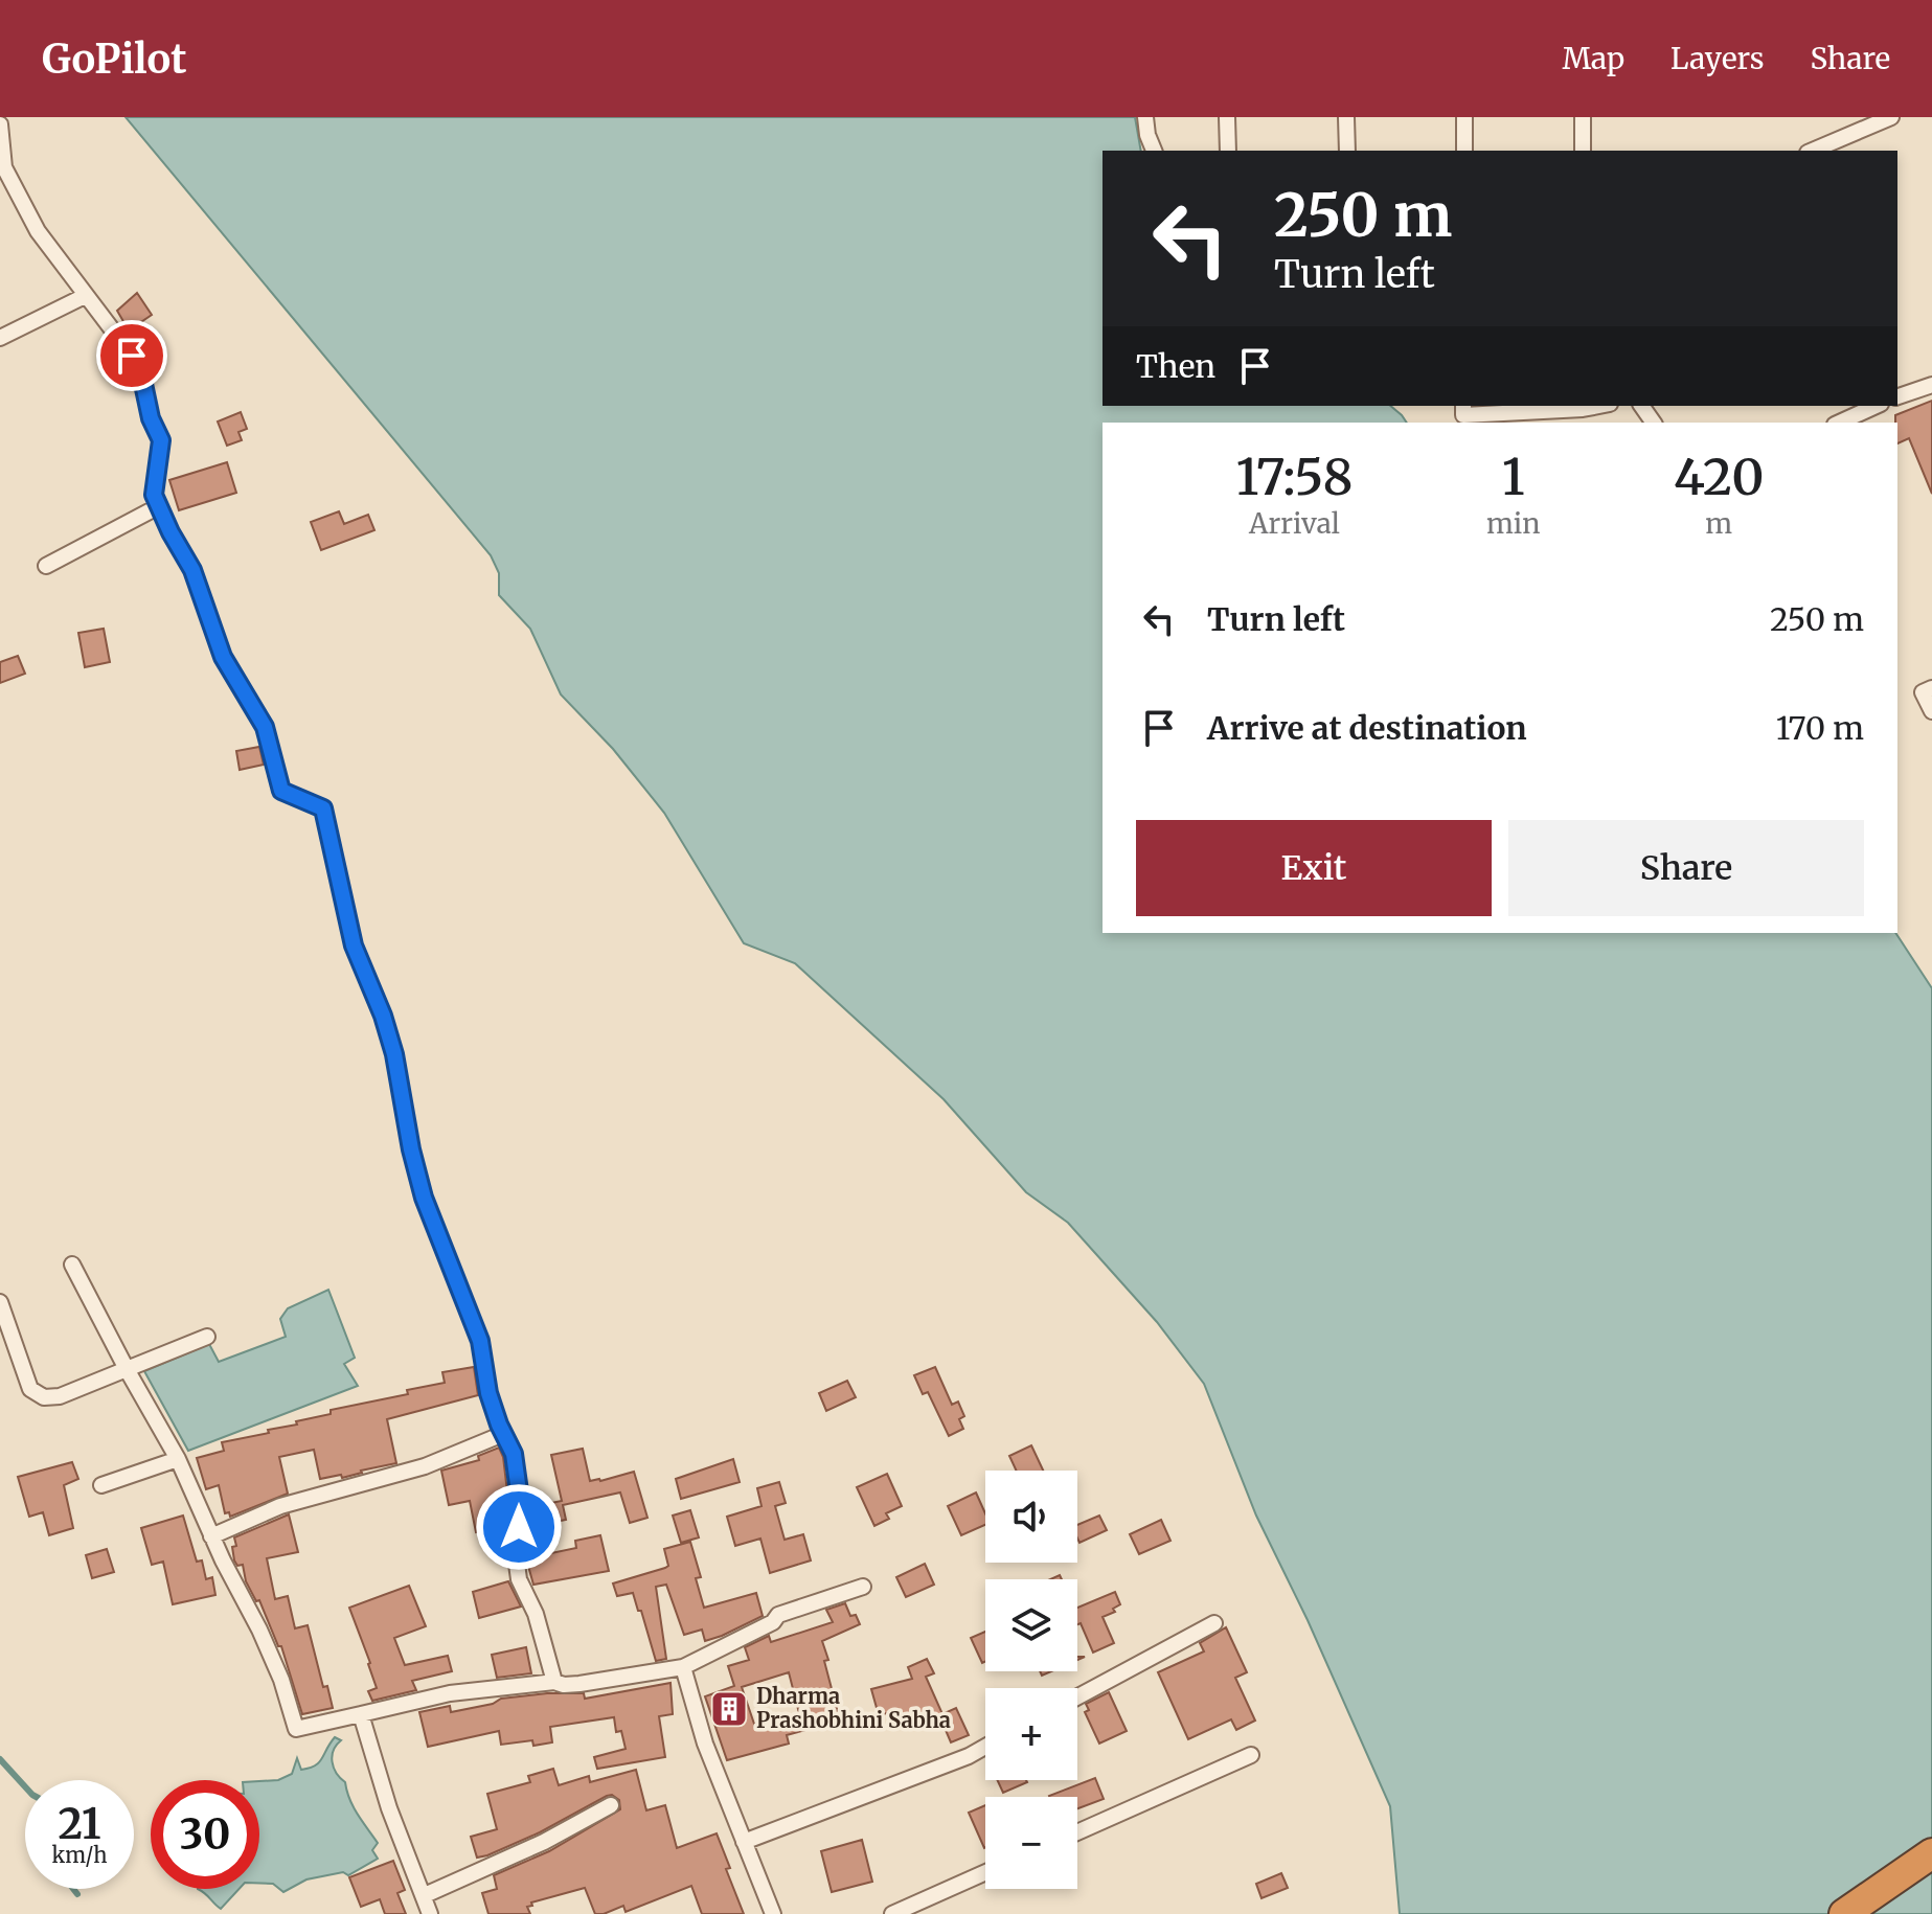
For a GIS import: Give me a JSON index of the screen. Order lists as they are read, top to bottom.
{
  "places": {
    "building": ["Dharma Prashobhini Sabha"]
  },
  "page": {
    "header": "GoPilot",
    "nav": ["Map", "Layers", "Share"],
    "turn": ["250 m", "Turn left"],
    "then": "Then",
    "eta": [
      "17:58",
      "Arrival",
      "1",
      "min",
      "420",
      "m"
    ],
    "list": [
      {
        "name": "Turn left",
        "value": "250 m"
      },
      {
        "name": "Arrive at destination",
        "value": "170 m"
      }
    ],
    "buttons": ["Exit", "Share"],
    "map_buttons": ["+", "−"],
    "speed": "21 km/h",
    "limit": "30"
  }
}
